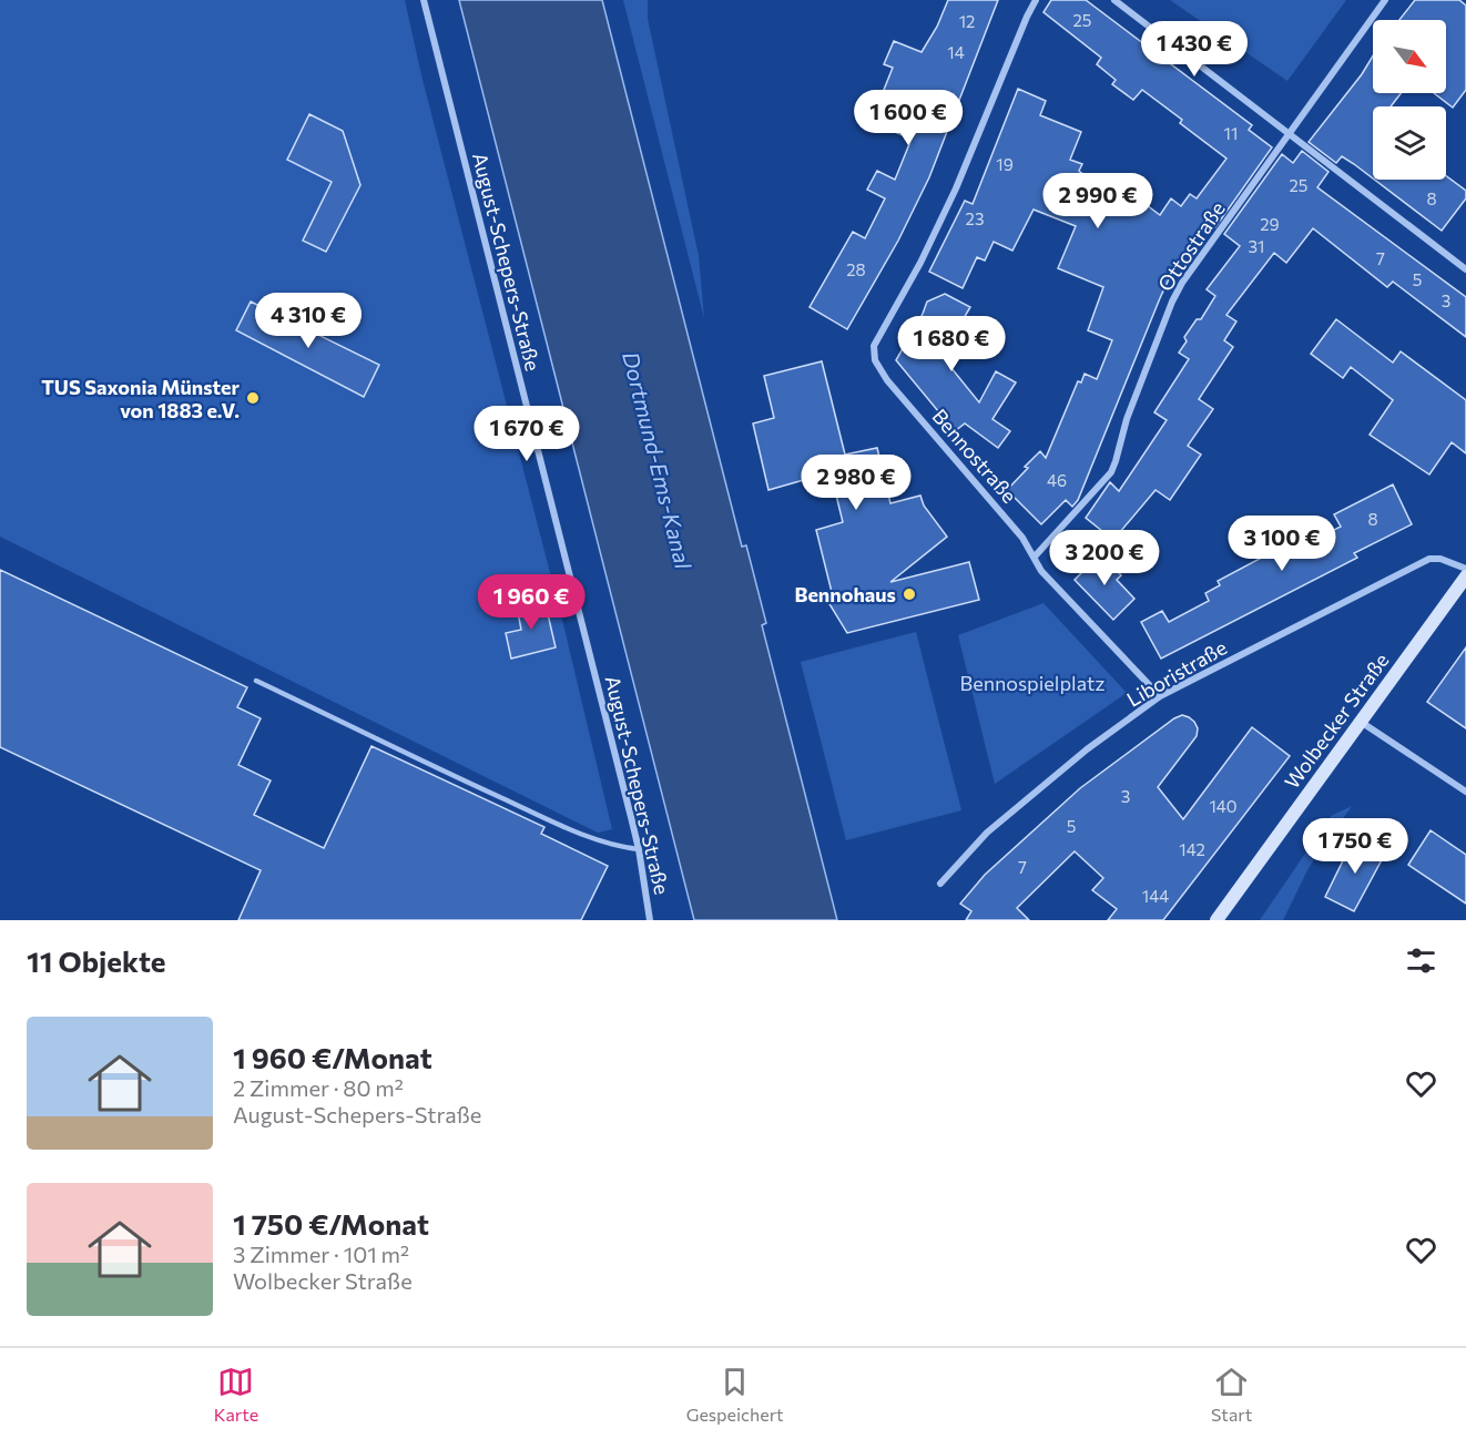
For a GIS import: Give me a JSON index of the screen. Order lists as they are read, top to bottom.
{
  "streets": {
    "main road": ["Wolbecker Straße"],
    "street": [
      "Ottostraße",
      "August-Schepers-Straße",
      "Bennostraße",
      "Liboristraße"
    ]
  },
  "crossings": [
    ["Ottostraße", "Bennostraße"],
    ["Bennostraße", "Liboristraße"]
  ],
  "water": ["Dortmund-Ems-Kanal"],
  "parks": ["Bennospielplatz"],
  "places": ["TUS Saxonia Münster von 1883 e.V.", "Bennohaus"],
  "house_numbers": [
    "25",
    "12",
    "14",
    "11",
    "19",
    "25",
    "8",
    "23",
    "29",
    "31",
    "7",
    "28",
    "5",
    "3",
    "46",
    "8",
    "3",
    "140",
    "5",
    "142",
    "7",
    "144"
  ],
  "north": "bottom right",
  "page": {
    "price": [
      "1 430 €",
      "1 600 €",
      "2 990 €",
      "4 310 €",
      "1 680 €",
      "1 670 €",
      "2 980 €",
      "3 100 €",
      "3 200 €",
      "1 960 €",
      "1 750 €"
    ],
    "heading": "11 Objekte",
    "list": [
      {
        "name": "1 960 €/Monat",
        "note": "2 Zimmer · 80 m² · August-Schepers-Straße"
      },
      {
        "name": "1 750 €/Monat",
        "note": "3 Zimmer · 101 m² · Wolbecker Straße"
      }
    ],
    "tabs": ["Karte", "Gespeichert", "Start"]
  }
}
